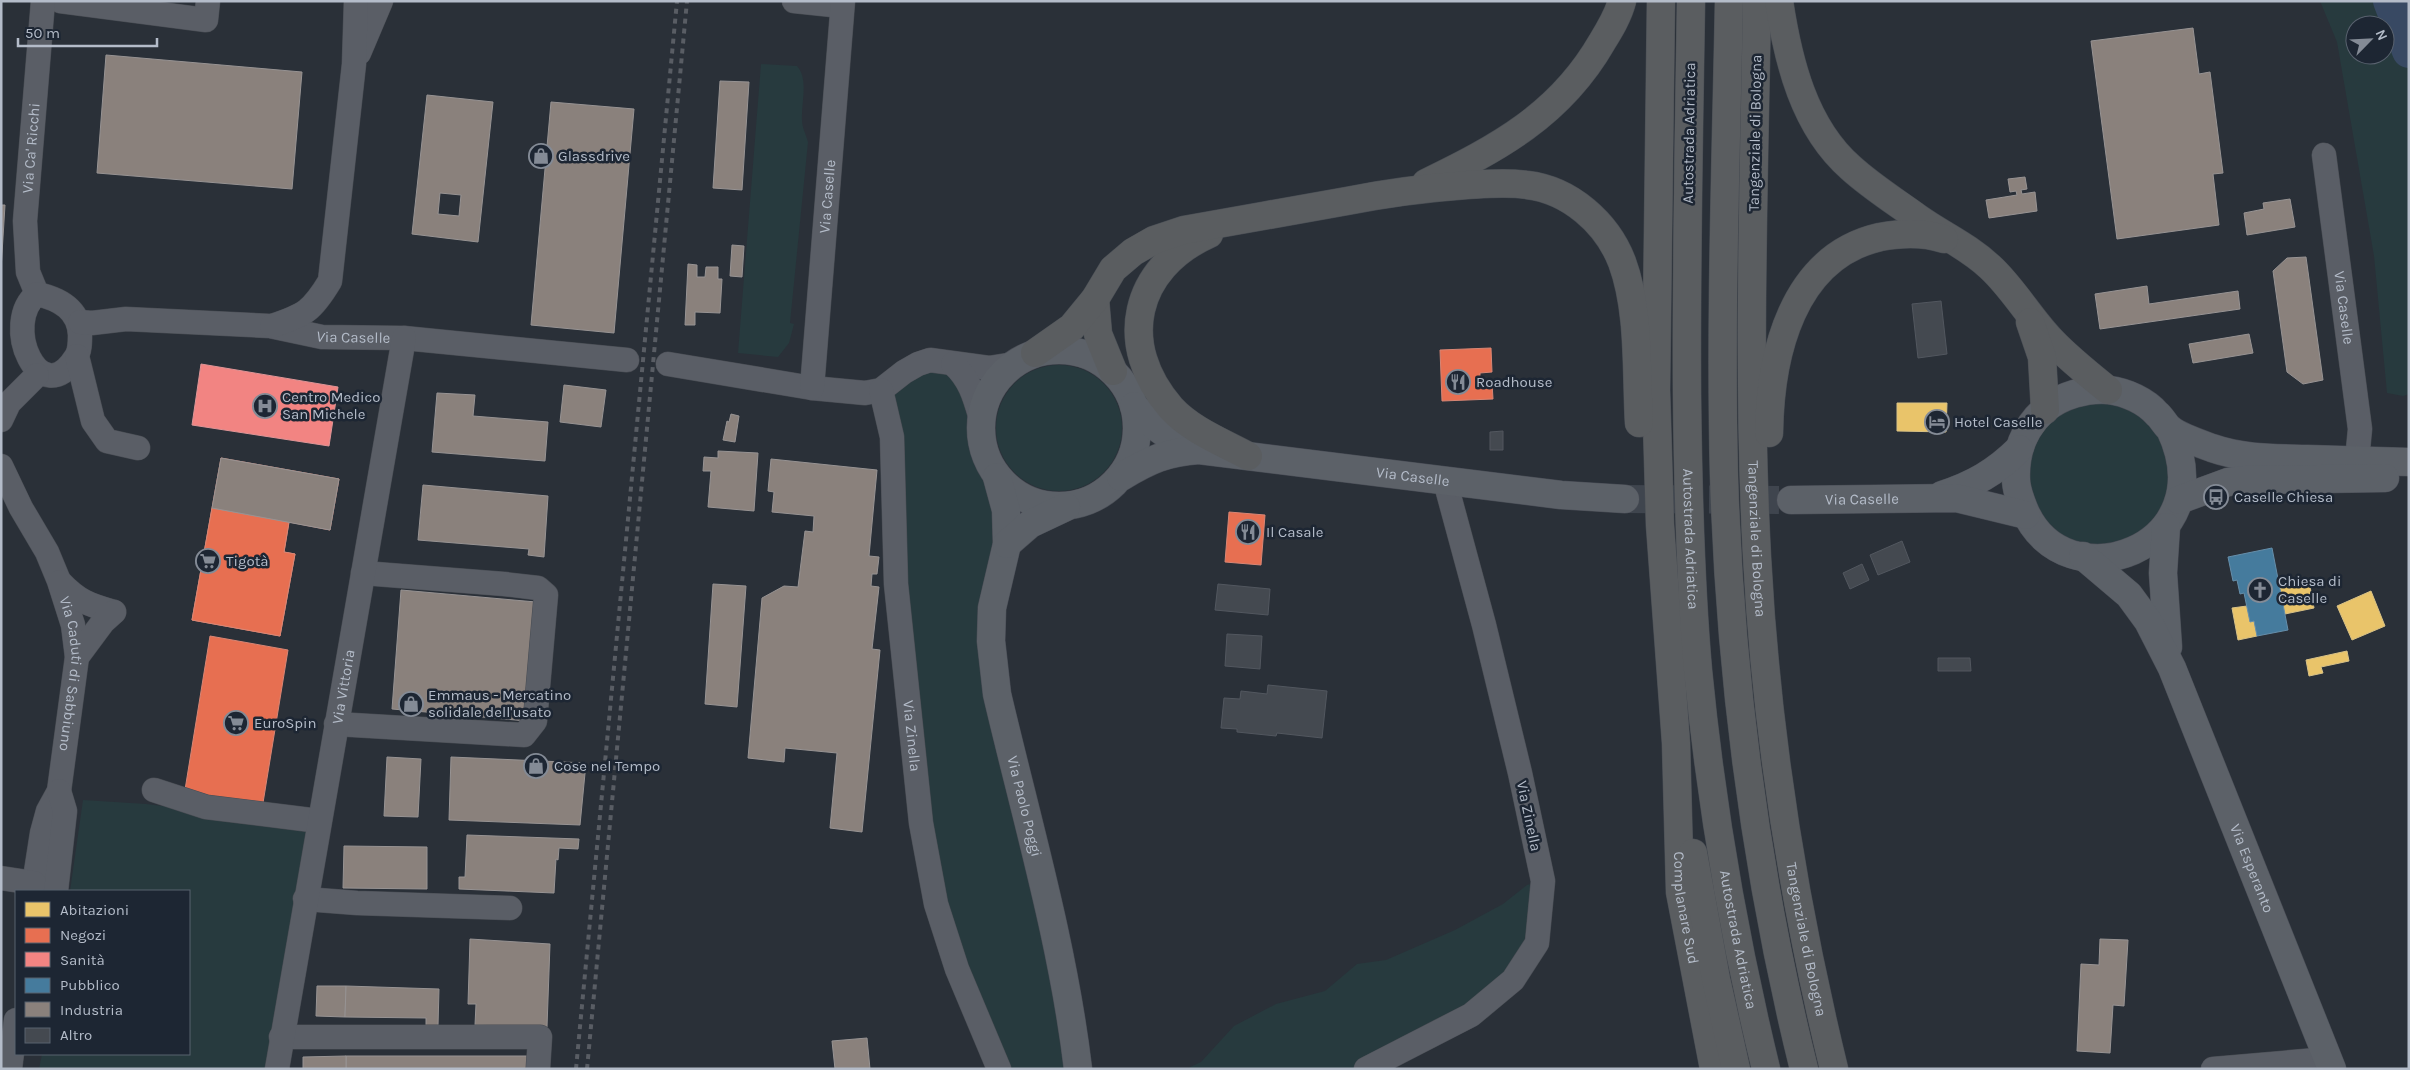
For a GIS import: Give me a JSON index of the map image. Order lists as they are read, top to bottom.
{
  "streets": {
    "highway": ["Autostrada Adriatica", "Tangenziale di Bologna", "Complanare Sud"],
    "main road": ["Via Caselle", "Via Paolo Poggi", "Via Esperanto"],
    "street": [
      "Via Ca' Ricchi",
      "Via Caduti di Sabbiuno",
      "Via Vittoria",
      "Via Zinella"
    ]
  },
  "crossings": [
    ["Via Ca' Ricchi", "Via Caselle"],
    ["Via Caselle", "Via Vittoria"],
    ["Via Caselle", "Via Zinella"],
    ["Via Caselle", "Via Paolo Poggi"],
    ["Via Caselle", "Via Esperanto"]
  ],
  "places": {
    "shop": ["Glassdrive", "Emmaus - Mercatino solidale dell'usato", "Cose nel Tempo"],
    "restaurant": ["Roadhouse", "Il Casale"],
    "hospital": ["Centro Medico San Michele"],
    "hotel": ["Hotel Caselle"],
    "bus stop": ["Caselle Chiesa"],
    "supermarket": ["Tigotà", "EuroSpin"],
    "church": ["Chiesa di Caselle"]
  },
  "legend": [
    "Abitazioni",
    "Negozi",
    "Sanità",
    "Pubblico",
    "Industria",
    "Altro"
  ],
  "scale_bar": "50 m",
  "north": "top right"
}
